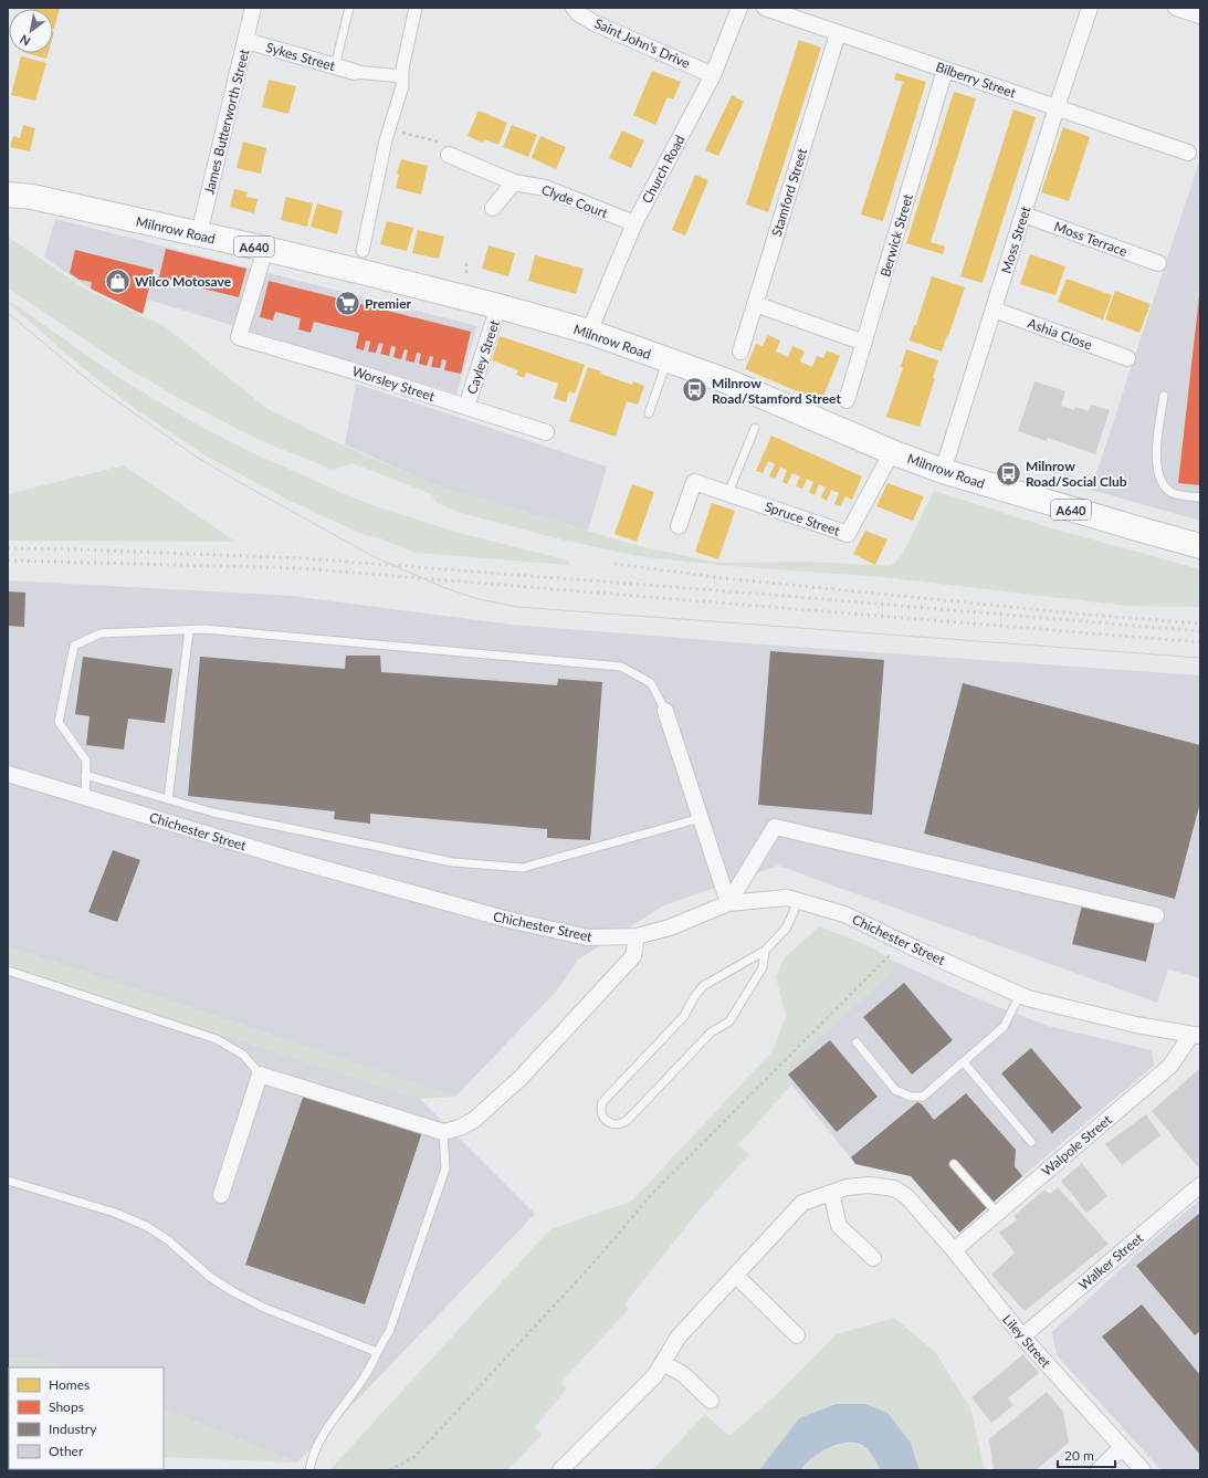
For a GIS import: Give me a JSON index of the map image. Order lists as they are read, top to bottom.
{
  "streets": {
    "main road": ["Milnrow Road", "A640"],
    "street": [
      "Saint John's Drive",
      "Sykes Street",
      "Bilberry Street",
      "James Butterworth Street",
      "Church Road",
      "Stamford Street",
      "Clyde Court",
      "Berwick Street",
      "Moss Terrace",
      "Moss Street",
      "Ashia Close",
      "Cayley Street",
      "Worsley Street",
      "Spruce Street",
      "Chichester Street",
      "Walpole Street",
      "Walker Street",
      "Liley Street"
    ]
  },
  "crossings": [
    ["Saint John's Drive", "Church Road"],
    ["Sykes Street", "James Butterworth Street"],
    ["Bilberry Street", "Stamford Street"],
    ["Bilberry Street", "Berwick Street"],
    ["Bilberry Street", "Moss Street"],
    ["James Butterworth Street", "Milnrow Road"],
    ["Church Road", "Clyde Court"],
    ["Church Road", "Milnrow Road"],
    ["Milnrow Road", "Moss Street"],
    ["Milnrow Road", "Cayley Street"],
    ["Milnrow Road", "Worsley Street"],
    ["Milnrow Road", "Spruce Street"],
    ["Moss Terrace", "Moss Street"],
    ["Moss Street", "Ashia Close"],
    ["Cayley Street", "Worsley Street"],
    ["Chichester Street", "Walpole Street"],
    ["Walpole Street", "Liley Street"],
    ["Walker Street", "Liley Street"]
  ],
  "places": {
    "shop": ["Wilco Motosave"],
    "supermarket": ["Premier"],
    "bus stop": ["Milnrow Road/Stamford Street", "Milnrow Road/Social Club"]
  },
  "legend": [
    "Homes",
    "Shops",
    "Industry",
    "Other"
  ],
  "scale_bar": "20 m",
  "north": "bottom left"
}
